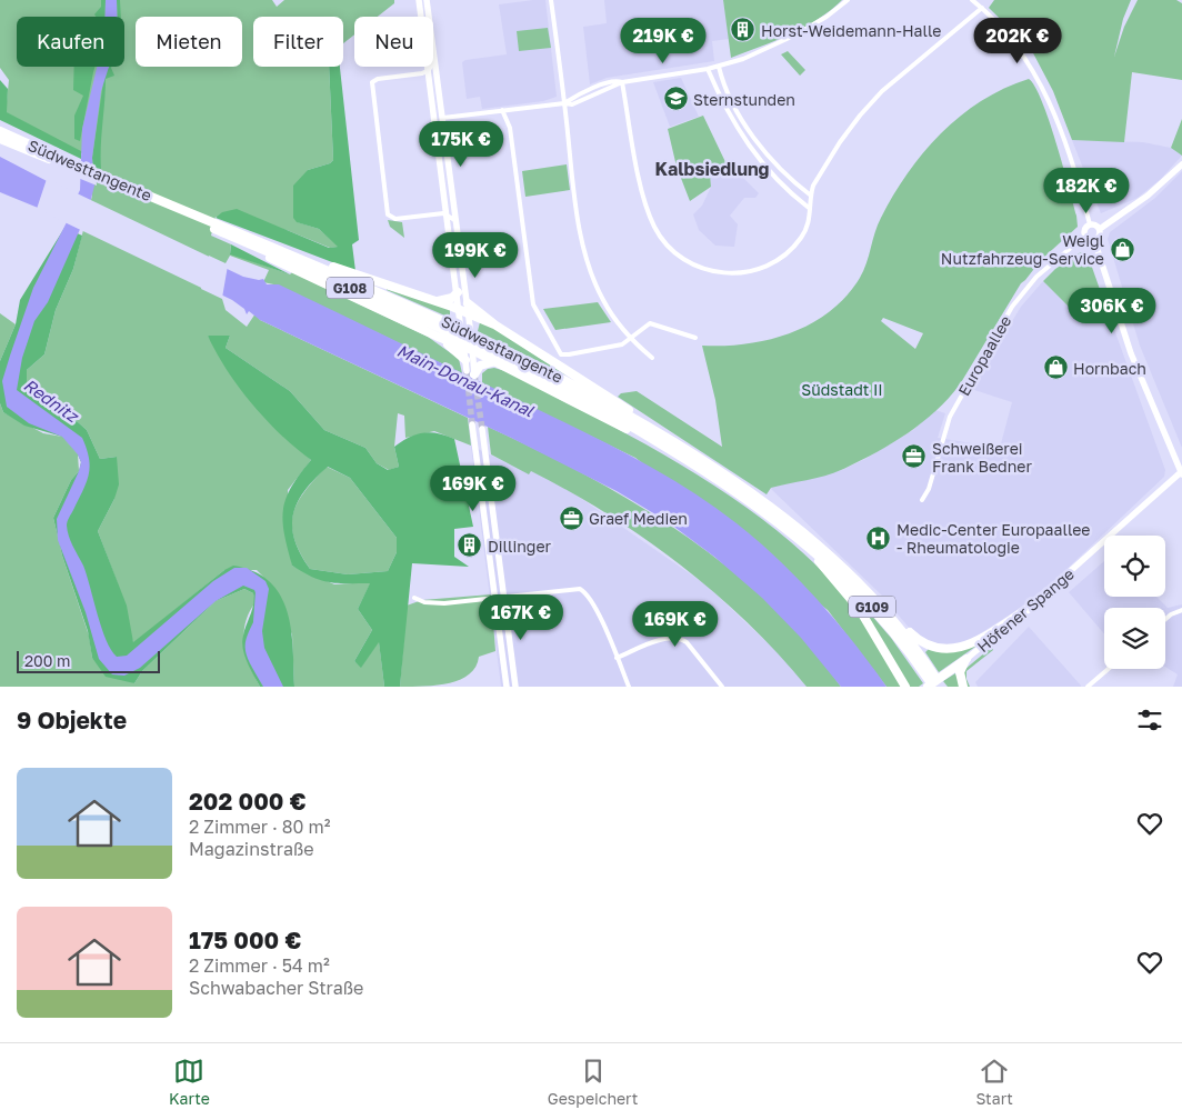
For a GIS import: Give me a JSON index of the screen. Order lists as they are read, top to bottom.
{
  "streets": {
    "highway": ["Südwesttangente", "G108", "G109"],
    "main road": ["Höfener Spange"],
    "street": ["Europaallee"]
  },
  "districts": ["Kalbsiedlung"],
  "water": ["Main-Donau-Kanal", "Rednitz"],
  "parks": ["Südstadt II"],
  "places": {
    "building": ["Horst-Weidemann-Halle", "Dillinger"],
    "school or university": ["Sternstunden"],
    "shop": ["Weigl Nutzfahrzeug-Service", "Hornbach"],
    "office": ["Schweißerei Frank Bedner", "Graef Medien"],
    "hospital": ["Medic-Center Europaallee - Rheumatologie"]
  },
  "scale_bar": "200 m",
  "page": {
    "chip": [
      "Kaufen",
      "Mieten",
      "Filter",
      "Neu"
    ],
    "price": [
      "219K €",
      "202K €",
      "175K €",
      "182K €",
      "199K €",
      "306K €",
      "169K €",
      "167K €",
      "169K €"
    ],
    "scale": "200 m",
    "heading": "9 Objekte",
    "list": [
      {
        "name": "202 000 €",
        "note": "2 Zimmer · 80 m² · Magazinstraße"
      },
      {
        "name": "175 000 €",
        "note": "2 Zimmer · 54 m² · Schwabacher Straße"
      }
    ],
    "tabs": ["Karte", "Gespeichert", "Start"]
  }
}
